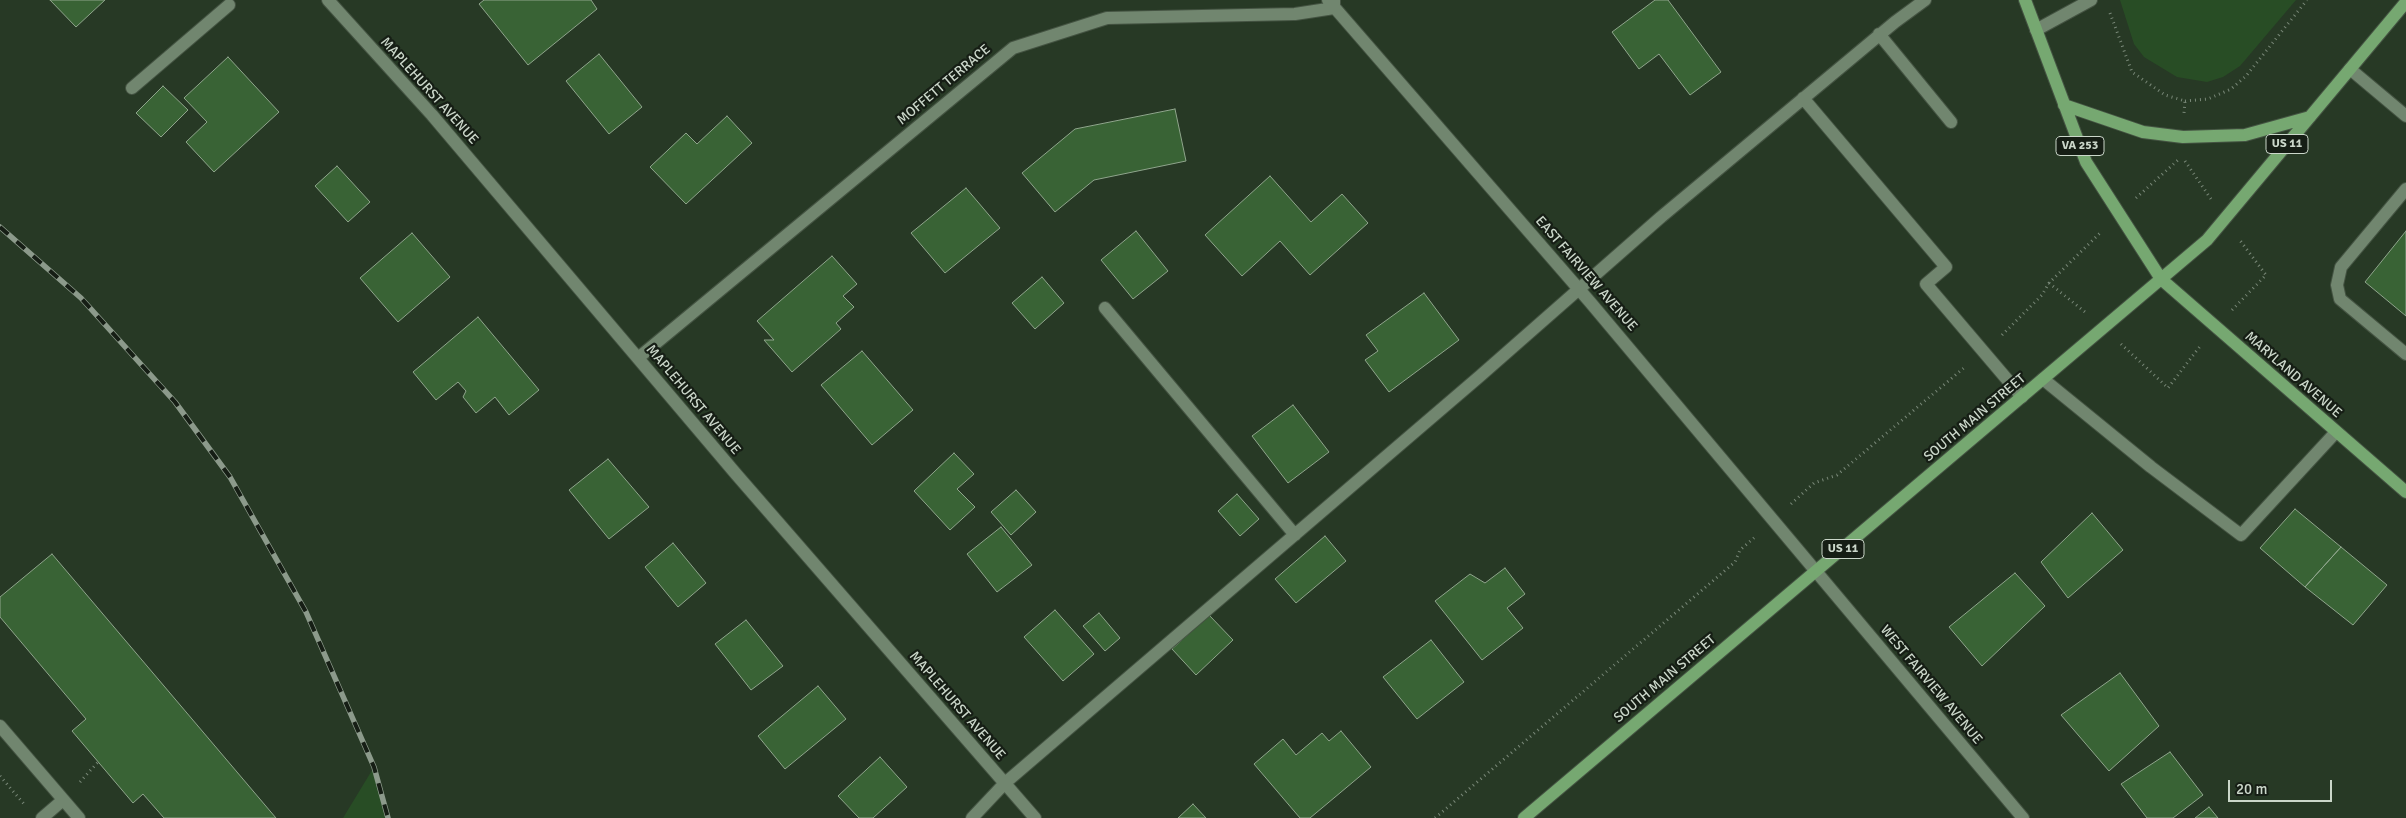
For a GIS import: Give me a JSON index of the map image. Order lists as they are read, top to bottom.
{
  "streets": {
    "main road": [
      "US 11",
      "VA 253",
      "MARYLAND AVENUE",
      "SOUTH MAIN STREET"
    ],
    "street": [
      "MOFFETT TERRACE",
      "MAPLEHURST AVENUE",
      "EAST FAIRVIEW AVENUE",
      "WEST FAIRVIEW AVENUE"
    ]
  },
  "crossings": [
    ["MOFFETT TERRACE", "MAPLEHURST AVENUE"],
    ["MOFFETT TERRACE", "EAST FAIRVIEW AVENUE"],
    ["VA 253", "MARYLAND AVENUE"],
    ["VA 253", "SOUTH MAIN STREET"],
    ["EAST FAIRVIEW AVENUE", "SOUTH MAIN STREET"],
    ["EAST FAIRVIEW AVENUE", "WEST FAIRVIEW AVENUE"],
    ["MARYLAND AVENUE", "SOUTH MAIN STREET"],
    ["SOUTH MAIN STREET", "WEST FAIRVIEW AVENUE"]
  ],
  "scale_bar": "20 m"
}
